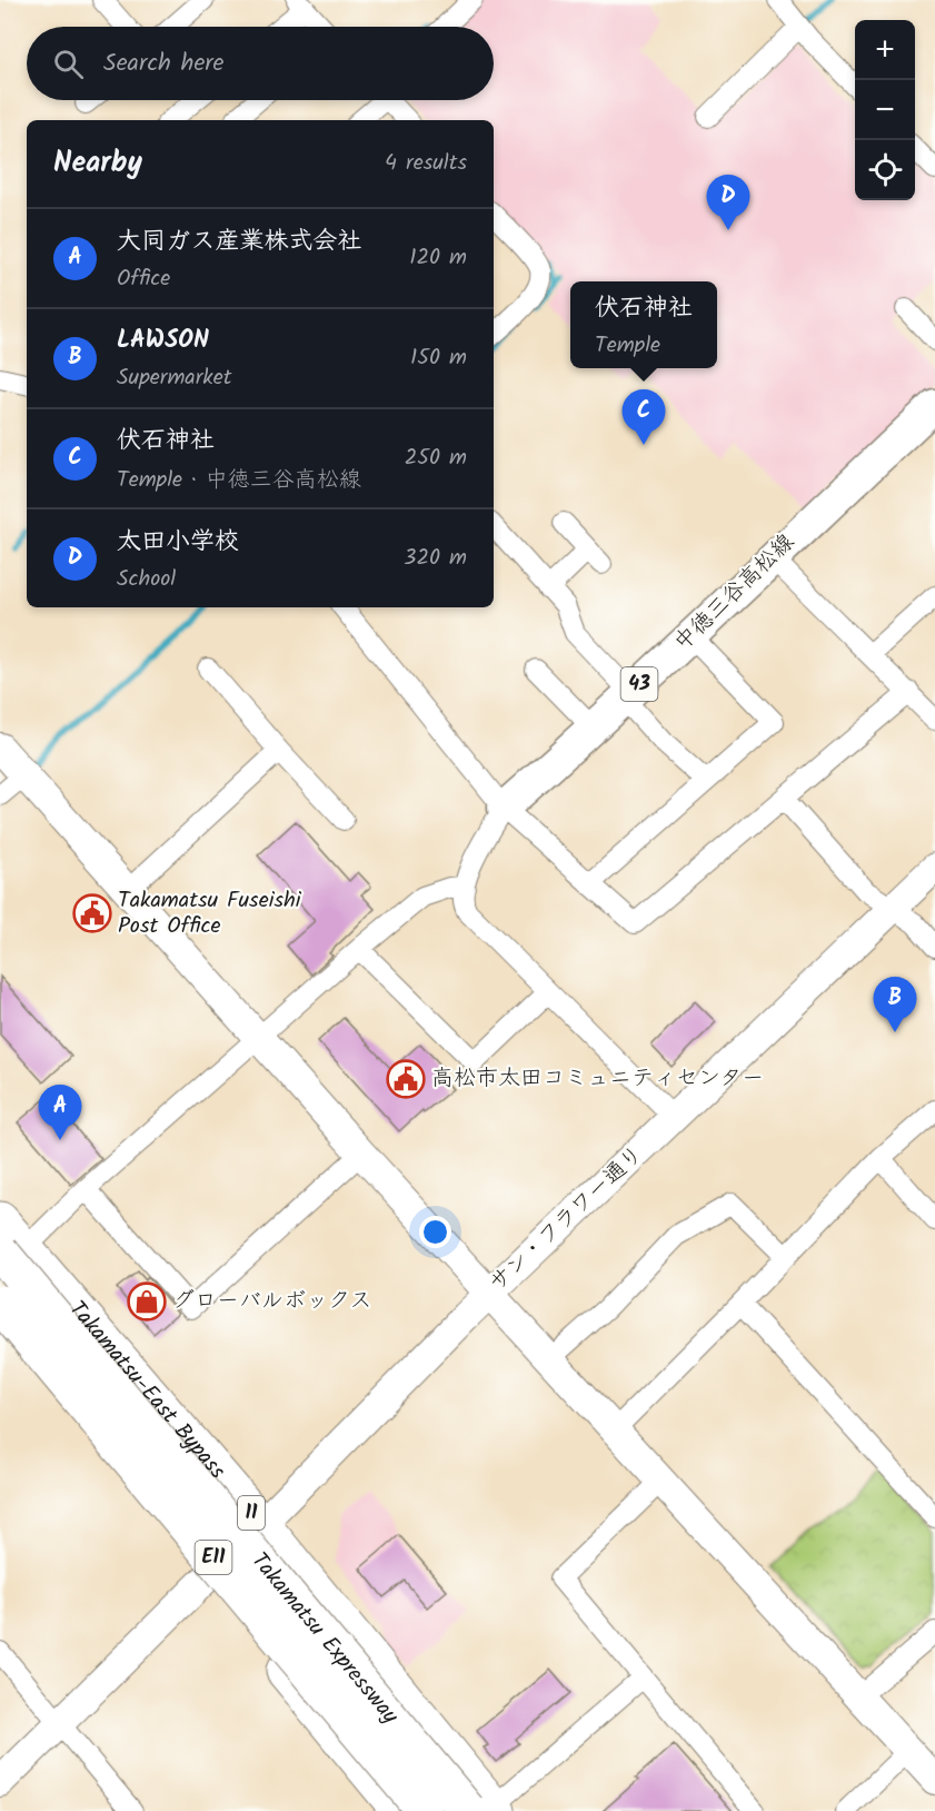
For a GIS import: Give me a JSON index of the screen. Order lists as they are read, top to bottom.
{
  "streets": {
    "highway": [
      "Takamatsu-East Bypass",
      "11",
      "E11",
      "Takamatsu Expressway"
    ],
    "main road": ["中徳三谷高松線", "43"],
    "street": ["サン・フラワー通り"]
  },
  "crossings": [
    ["サン・フラワー通り", "Takamatsu-East Bypass"],
    ["Takamatsu-East Bypass", "Takamatsu Expressway"]
  ],
  "places": {
    "public building": ["Takamatsu Fuseishi Post Office", "高松市太田コミュニティセンター"],
    "shop": ["グローバルボックス"]
  },
  "page": {
    "map_buttons": ["+", "−"],
    "search": "Search here",
    "heading": ["Nearby", "4 results"],
    "pins": [
      "D",
      "C",
      "B",
      "A"
    ],
    "list": [
      {
        "mark": "A",
        "name": "大同ガス産業株式会社",
        "note": "Office",
        "value": "120 m"
      },
      {
        "mark": "B",
        "name": "LAWSON",
        "note": "Supermarket",
        "value": "150 m"
      },
      {
        "mark": "C",
        "name": "伏石神社",
        "note": "Temple · 中徳三谷高松線",
        "value": "250 m"
      },
      {
        "mark": "D",
        "name": "太田小学校",
        "note": "School",
        "value": "320 m"
      }
    ],
    "popup": ["伏石神社", "Temple"]
  }
}
